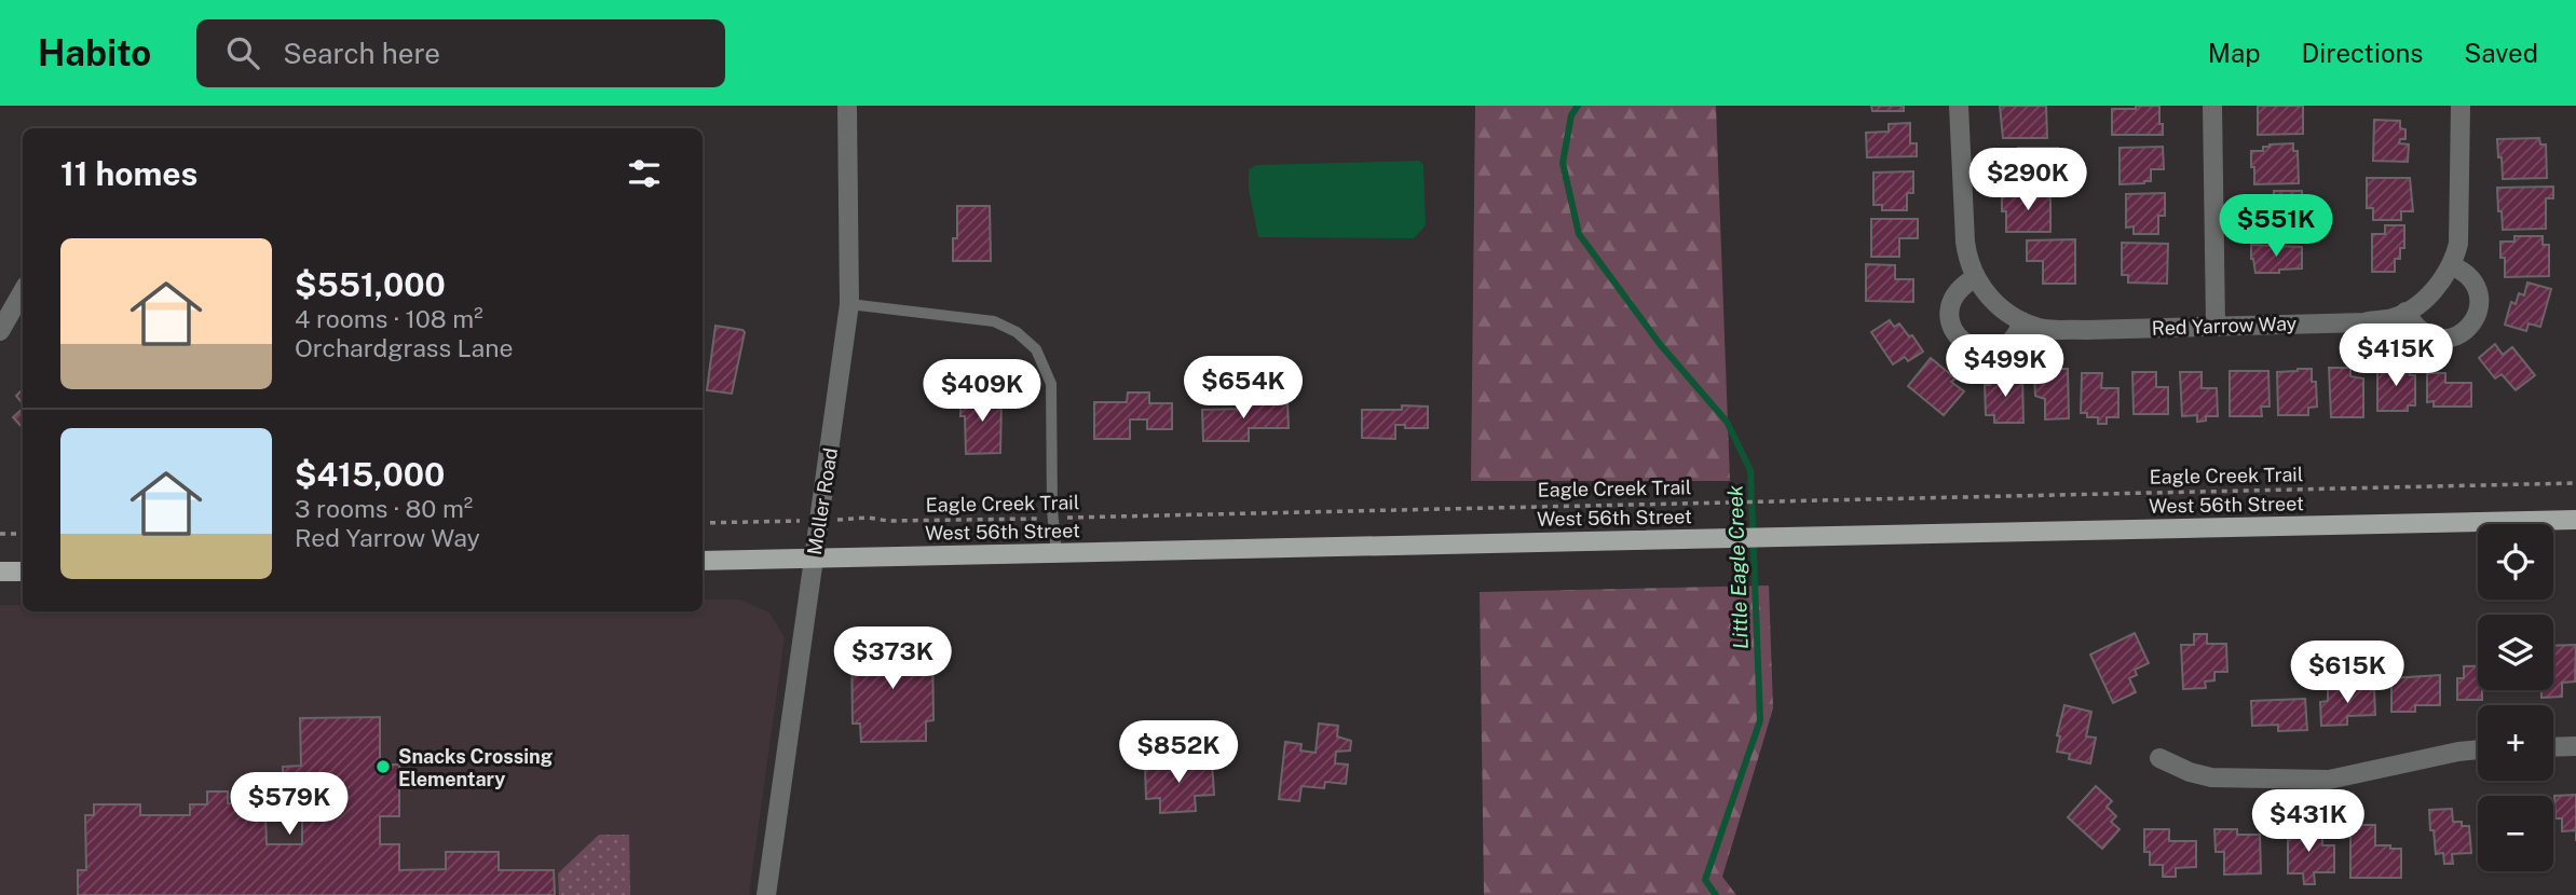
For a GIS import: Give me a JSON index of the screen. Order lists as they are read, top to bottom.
{
  "streets": {
    "main road": ["West 56th Street"],
    "street": ["Red Yarrow Way", "Moller Road"],
    "path": ["Eagle Creek Trail"]
  },
  "crossings": [
    ["Eagle Creek Trail", "Moller Road"],
    ["Moller Road", "West 56th Street"]
  ],
  "water": ["Little Eagle Creek"],
  "places": ["Snacks Crossing Elementary"],
  "page": {
    "header": "Habito",
    "search": "Search here",
    "nav": ["Map", "Directions", "Saved"],
    "heading": "11 homes",
    "price": [
      "$290K",
      "$551K",
      "$415K",
      "$499K",
      "$654K",
      "$409K",
      "$373K",
      "$615K",
      "$852K",
      "$579K",
      "$431K"
    ],
    "list": [
      {
        "name": "$551,000",
        "note": "4 rooms · 108 m² · Orchardgrass Lane"
      },
      {
        "name": "$415,000",
        "note": "3 rooms · 80 m² · Red Yarrow Way"
      }
    ],
    "map_buttons": ["+", "−"]
  }
}
